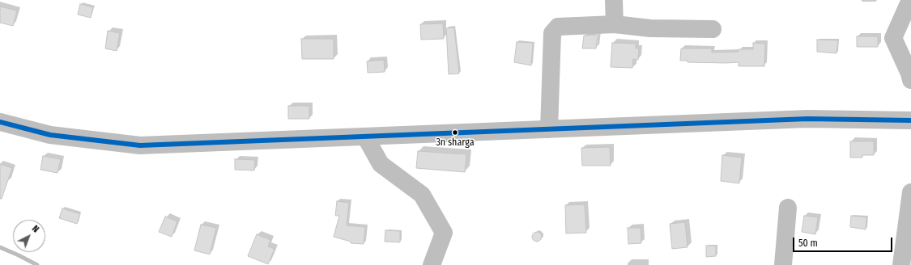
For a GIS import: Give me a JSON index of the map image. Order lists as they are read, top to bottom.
{
  "places": ["3n sharga"],
  "scale_bar": "50 m",
  "north": "top right"
}
